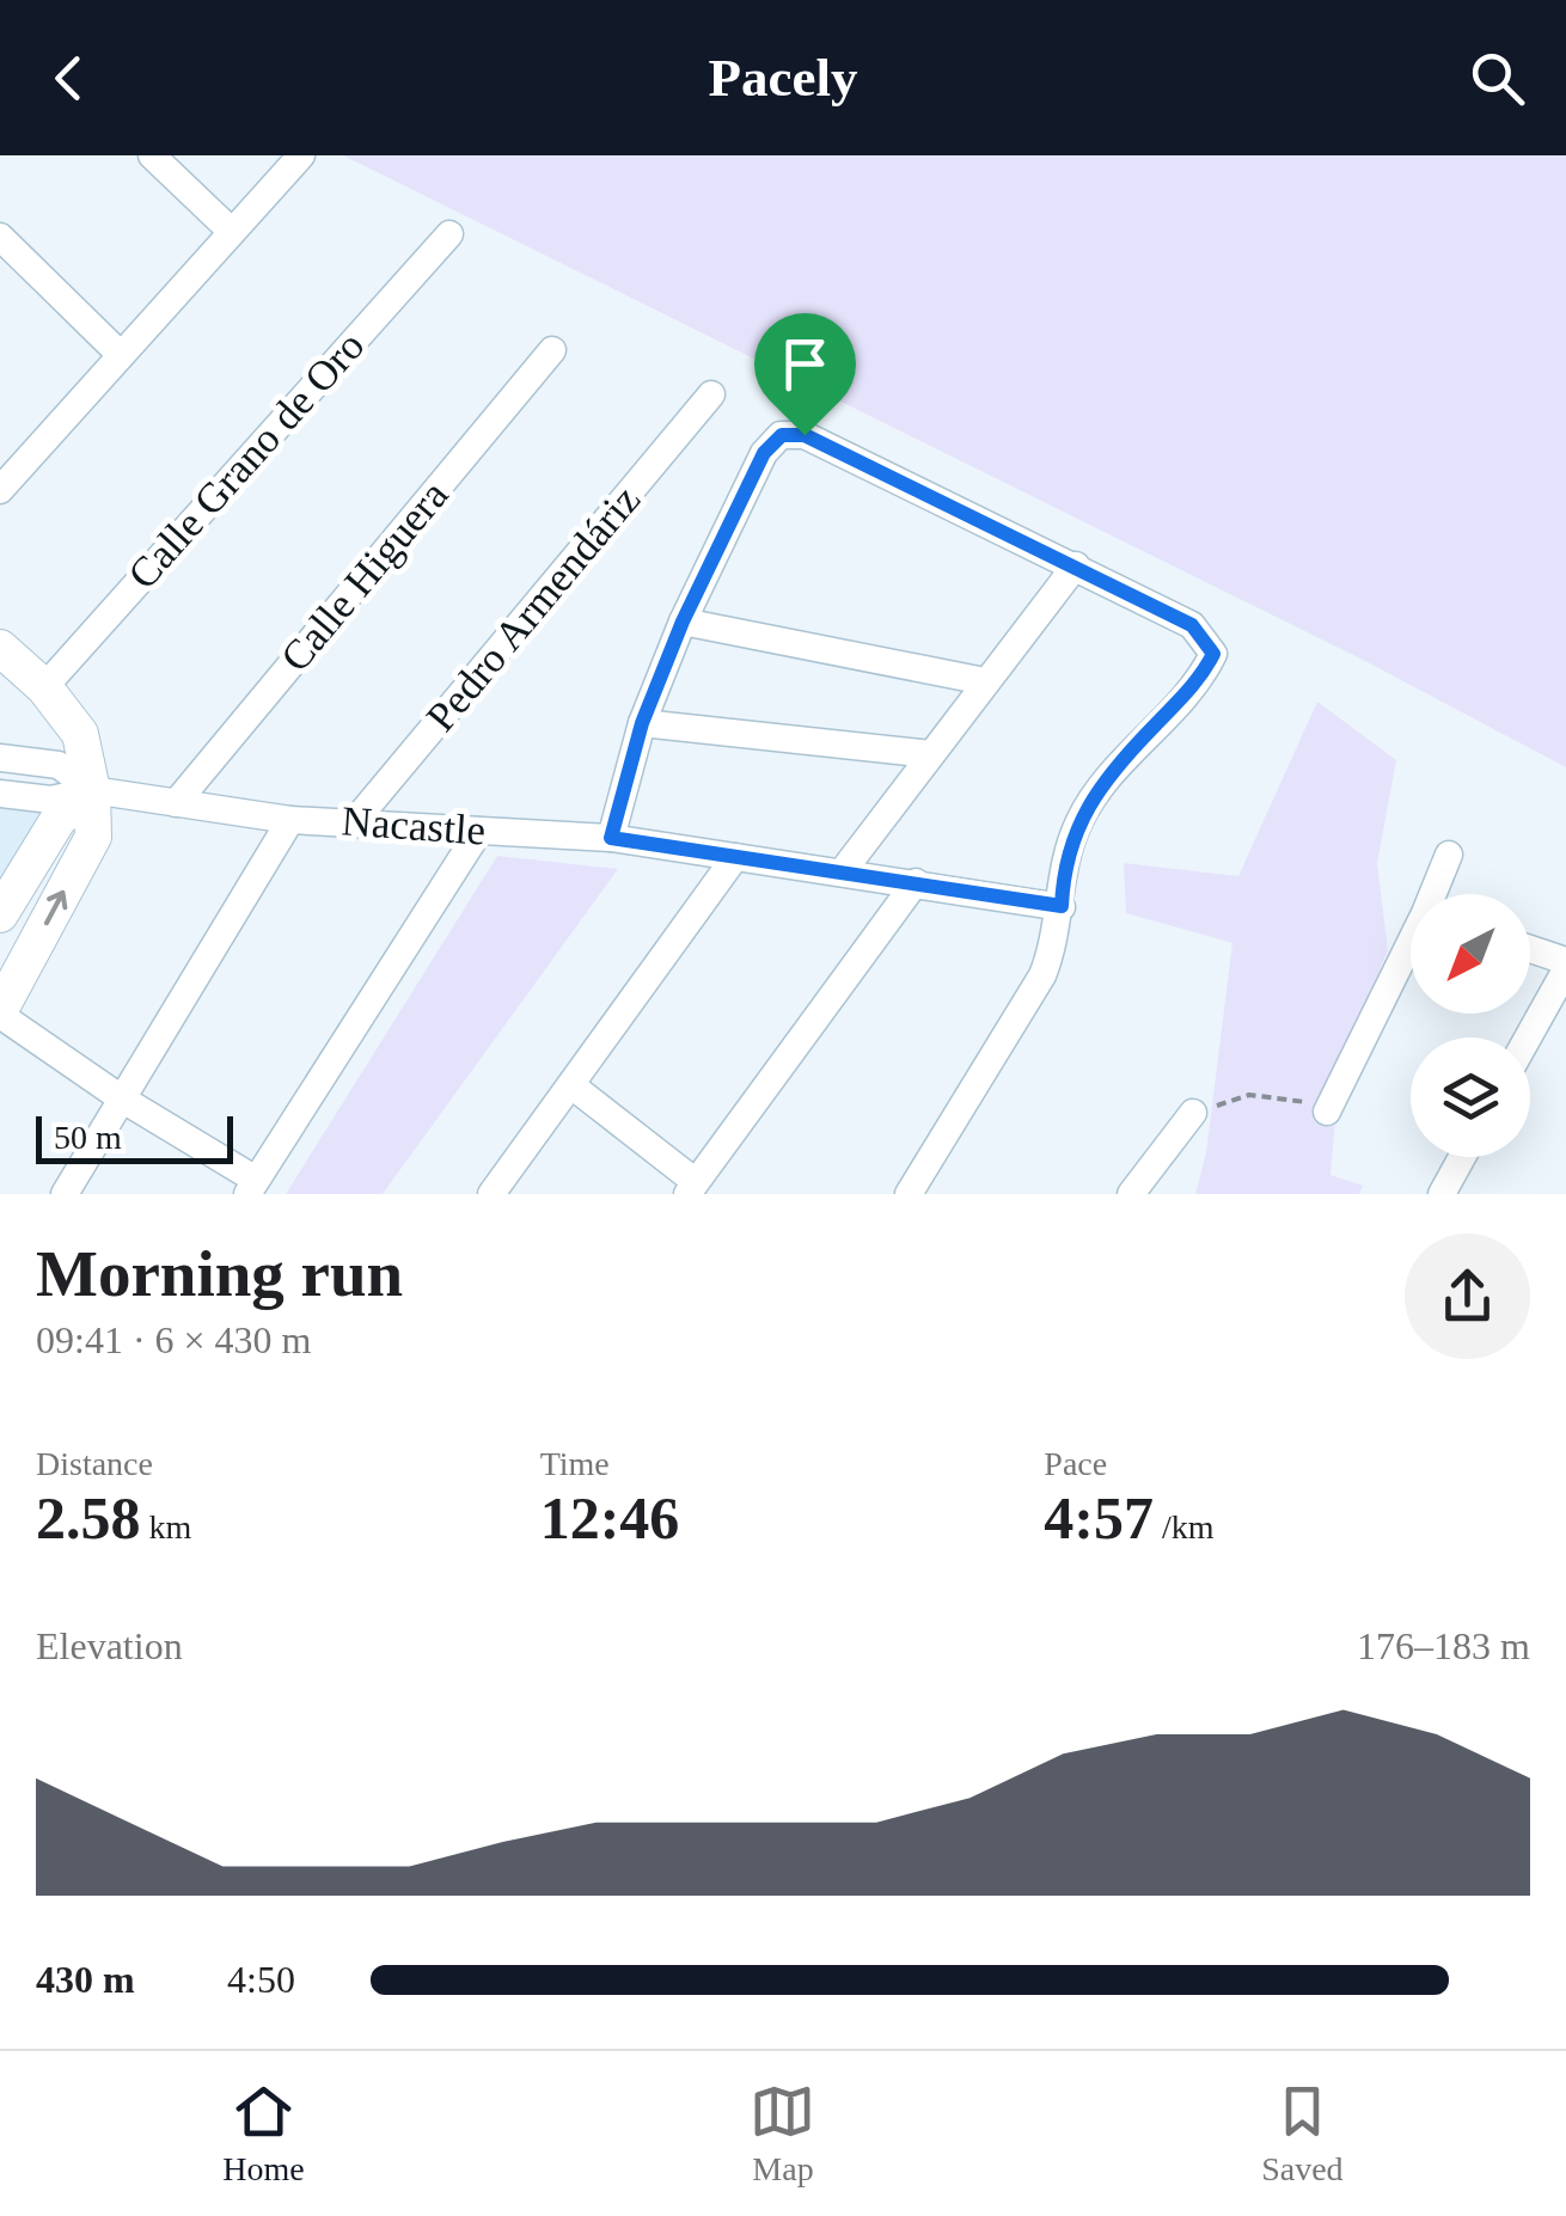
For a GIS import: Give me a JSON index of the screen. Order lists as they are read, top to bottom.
{
  "streets": {
    "street": [
      "Calle Grano de Oro",
      "Calle Higuera",
      "Pedro Armendáriz",
      "Nacastle"
    ]
  },
  "crossings": [
    ["Calle Higuera", "Nacastle"],
    ["Pedro Armendáriz", "Nacastle"]
  ],
  "scale_bar": "50 m",
  "north": "bottom left",
  "page": {
    "header": "Pacely",
    "scale": "50 m",
    "heading": ["Morning run", "09:41 · 6 × 430 m"],
    "stats": [
      ["Distance", "2.58 km"],
      ["Time", "12:46"],
      ["Pace", "4:57 /km"]
    ],
    "chart": ["Elevation", "176–183 m"],
    "list": [
      {
        "name": "430 m",
        "note": "4:50"
      }
    ],
    "tabs": ["Home", "Map", "Saved"]
  }
}
